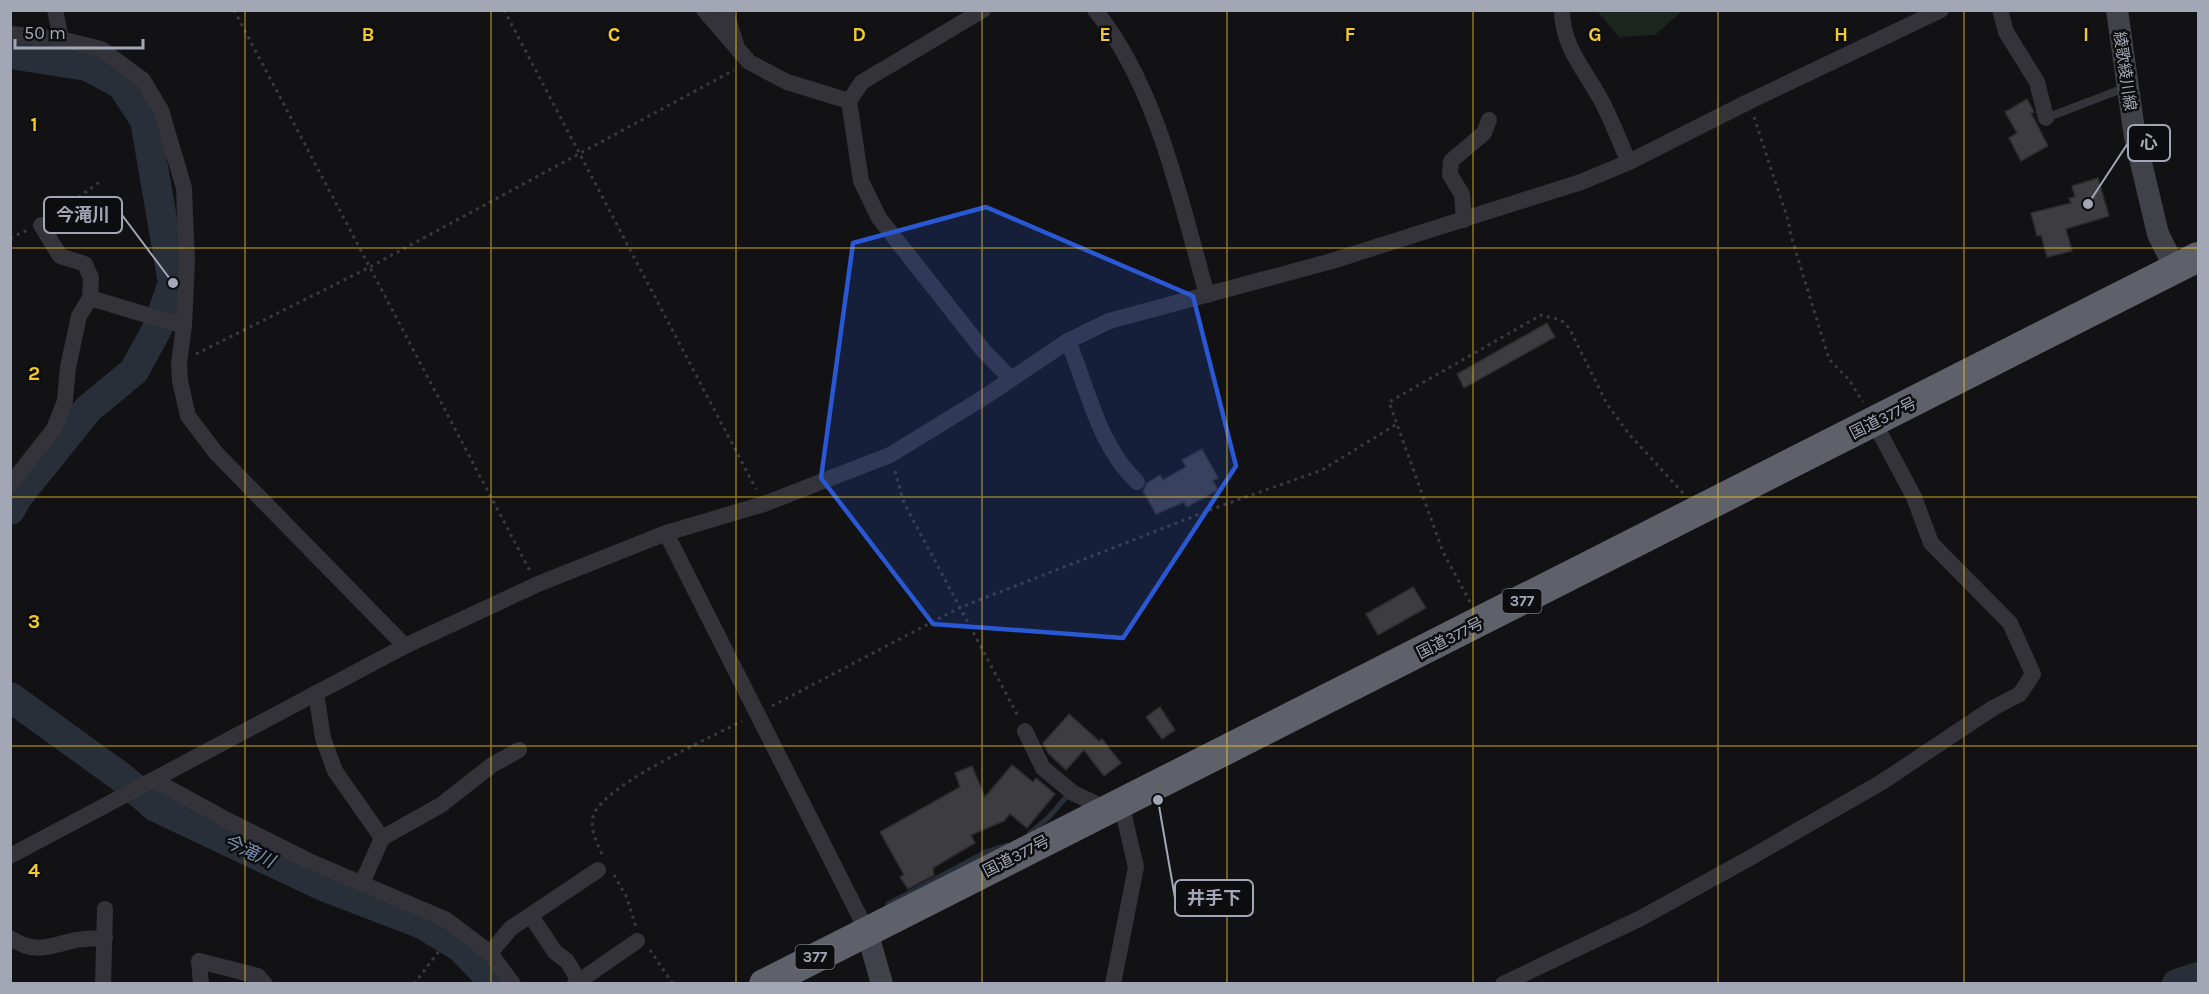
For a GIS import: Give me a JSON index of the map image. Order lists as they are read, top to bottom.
{
  "streets": {
    "highway": ["国道377号", "377"],
    "main road": ["綾歌綾川線"]
  },
  "crossings": [
    ["綾歌綾川線", "国道377号"]
  ],
  "water": ["今滝川"],
  "places": ["心", "今滝川", "井手下"],
  "scale_bar": "50 m",
  "grid": {
    "columns": [
      "B",
      "C",
      "D",
      "E",
      "F",
      "G",
      "H",
      "I"
    ],
    "rows": [
      "1",
      "2",
      "3",
      "4"
    ]
  }
}
